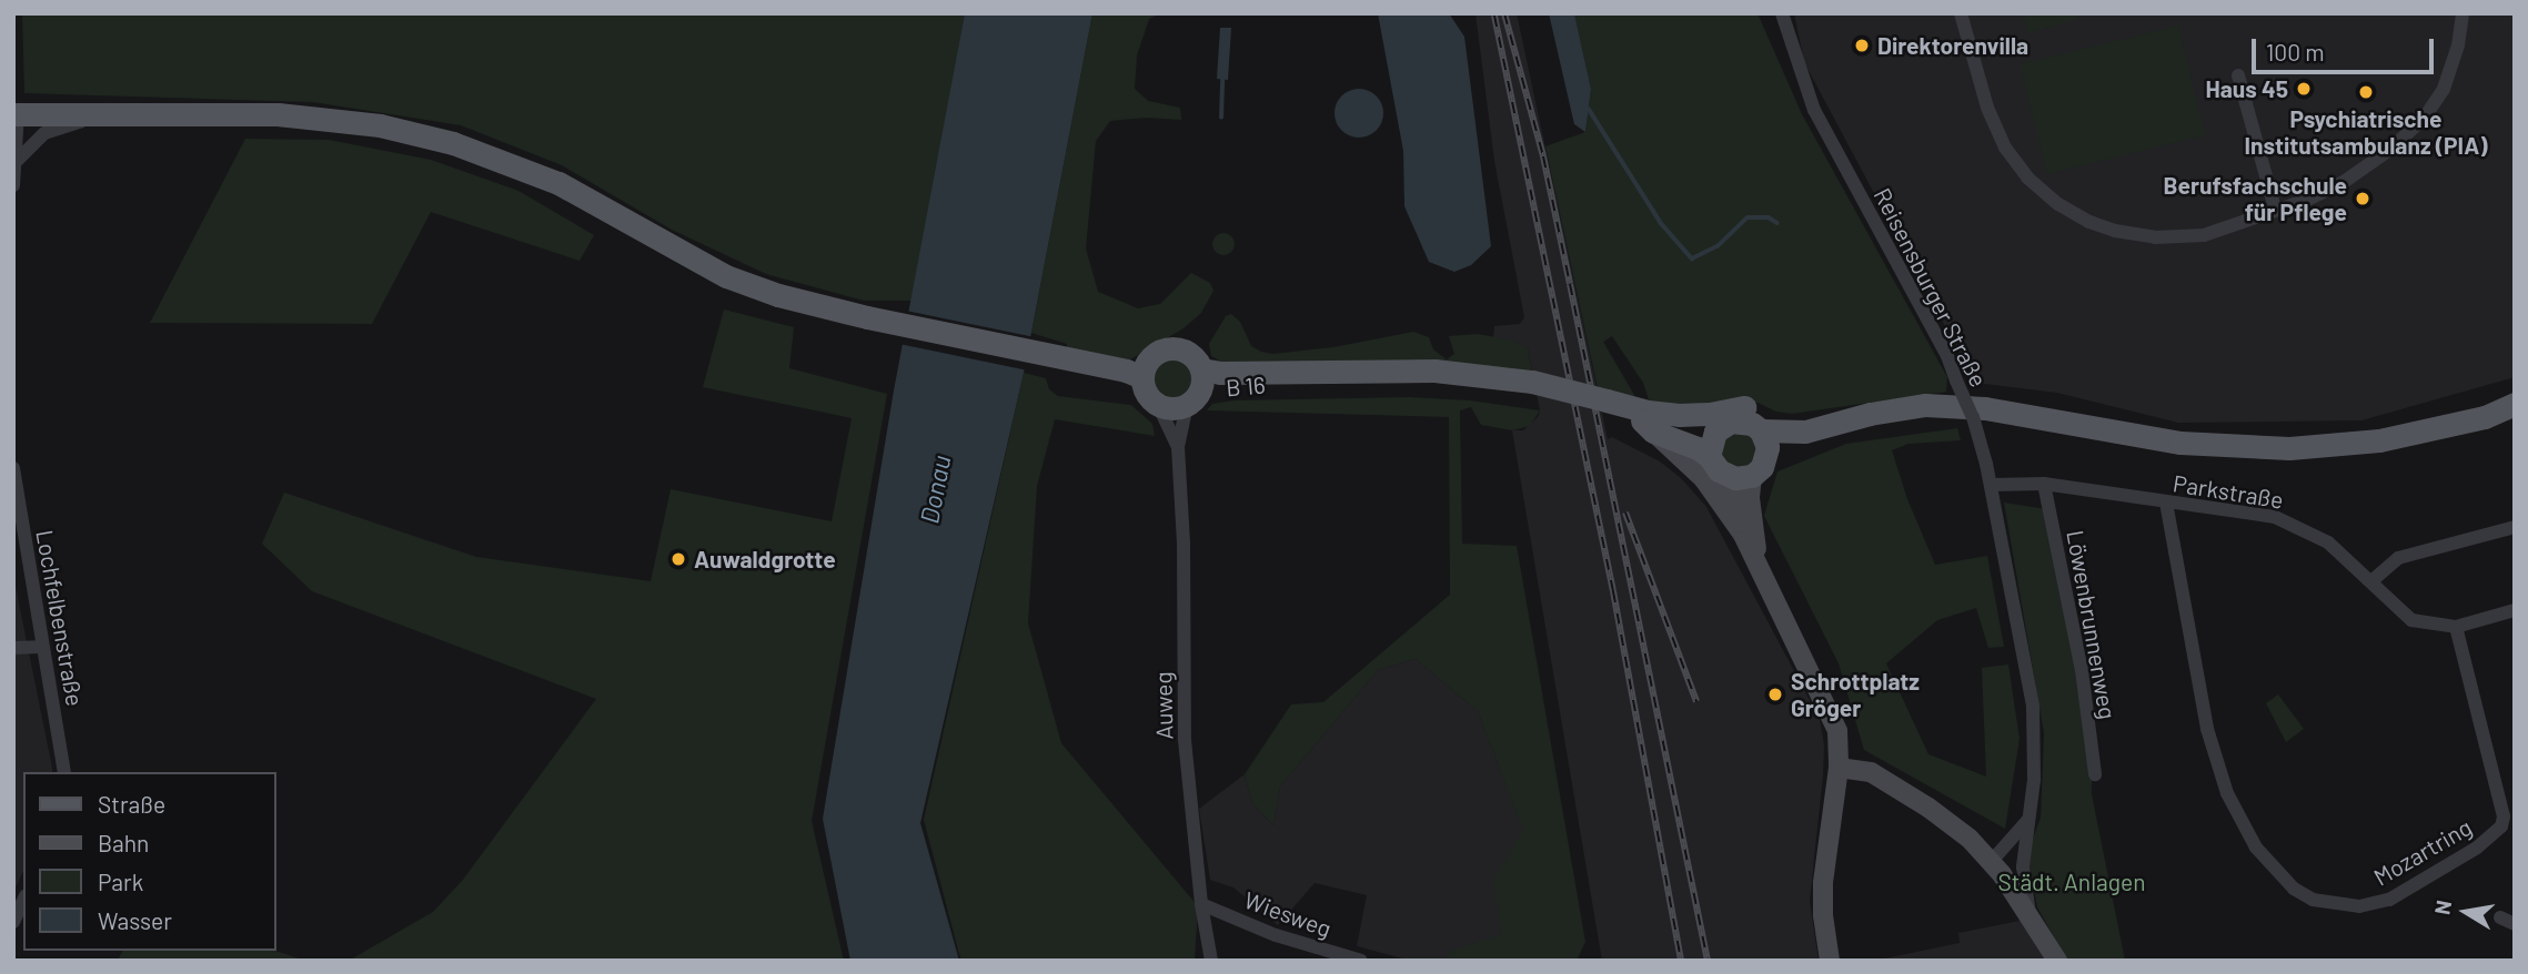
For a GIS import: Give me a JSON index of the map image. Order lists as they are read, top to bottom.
{
  "streets": {
    "main road": ["B 16"],
    "street": [
      "Reisensburger Straße",
      "Parkstraße",
      "Lochfelbenstraße",
      "Löwenbrunnenweg",
      "Auweg",
      "Mozartring",
      "Wiesweg"
    ]
  },
  "crossings": [
    ["Reisensburger Straße", "Parkstraße"],
    ["B 16", "Auweg"],
    ["Parkstraße", "Löwenbrunnenweg"],
    ["Parkstraße", "Mozartring"],
    ["Auweg", "Wiesweg"]
  ],
  "water": ["Donau"],
  "parks": ["Städt. Anlagen"],
  "places": [
    "Direktorenvilla",
    "Haus 45",
    "Psychiatrische Institutsambulanz (PIA)",
    "Berufsfachschule für Pflege",
    "Auwaldgrotte",
    "Schrottplatz Gröger"
  ],
  "legend": [
    "Straße",
    "Bahn",
    "Park",
    "Wasser"
  ],
  "scale_bar": "100 m",
  "north": "left"
}
